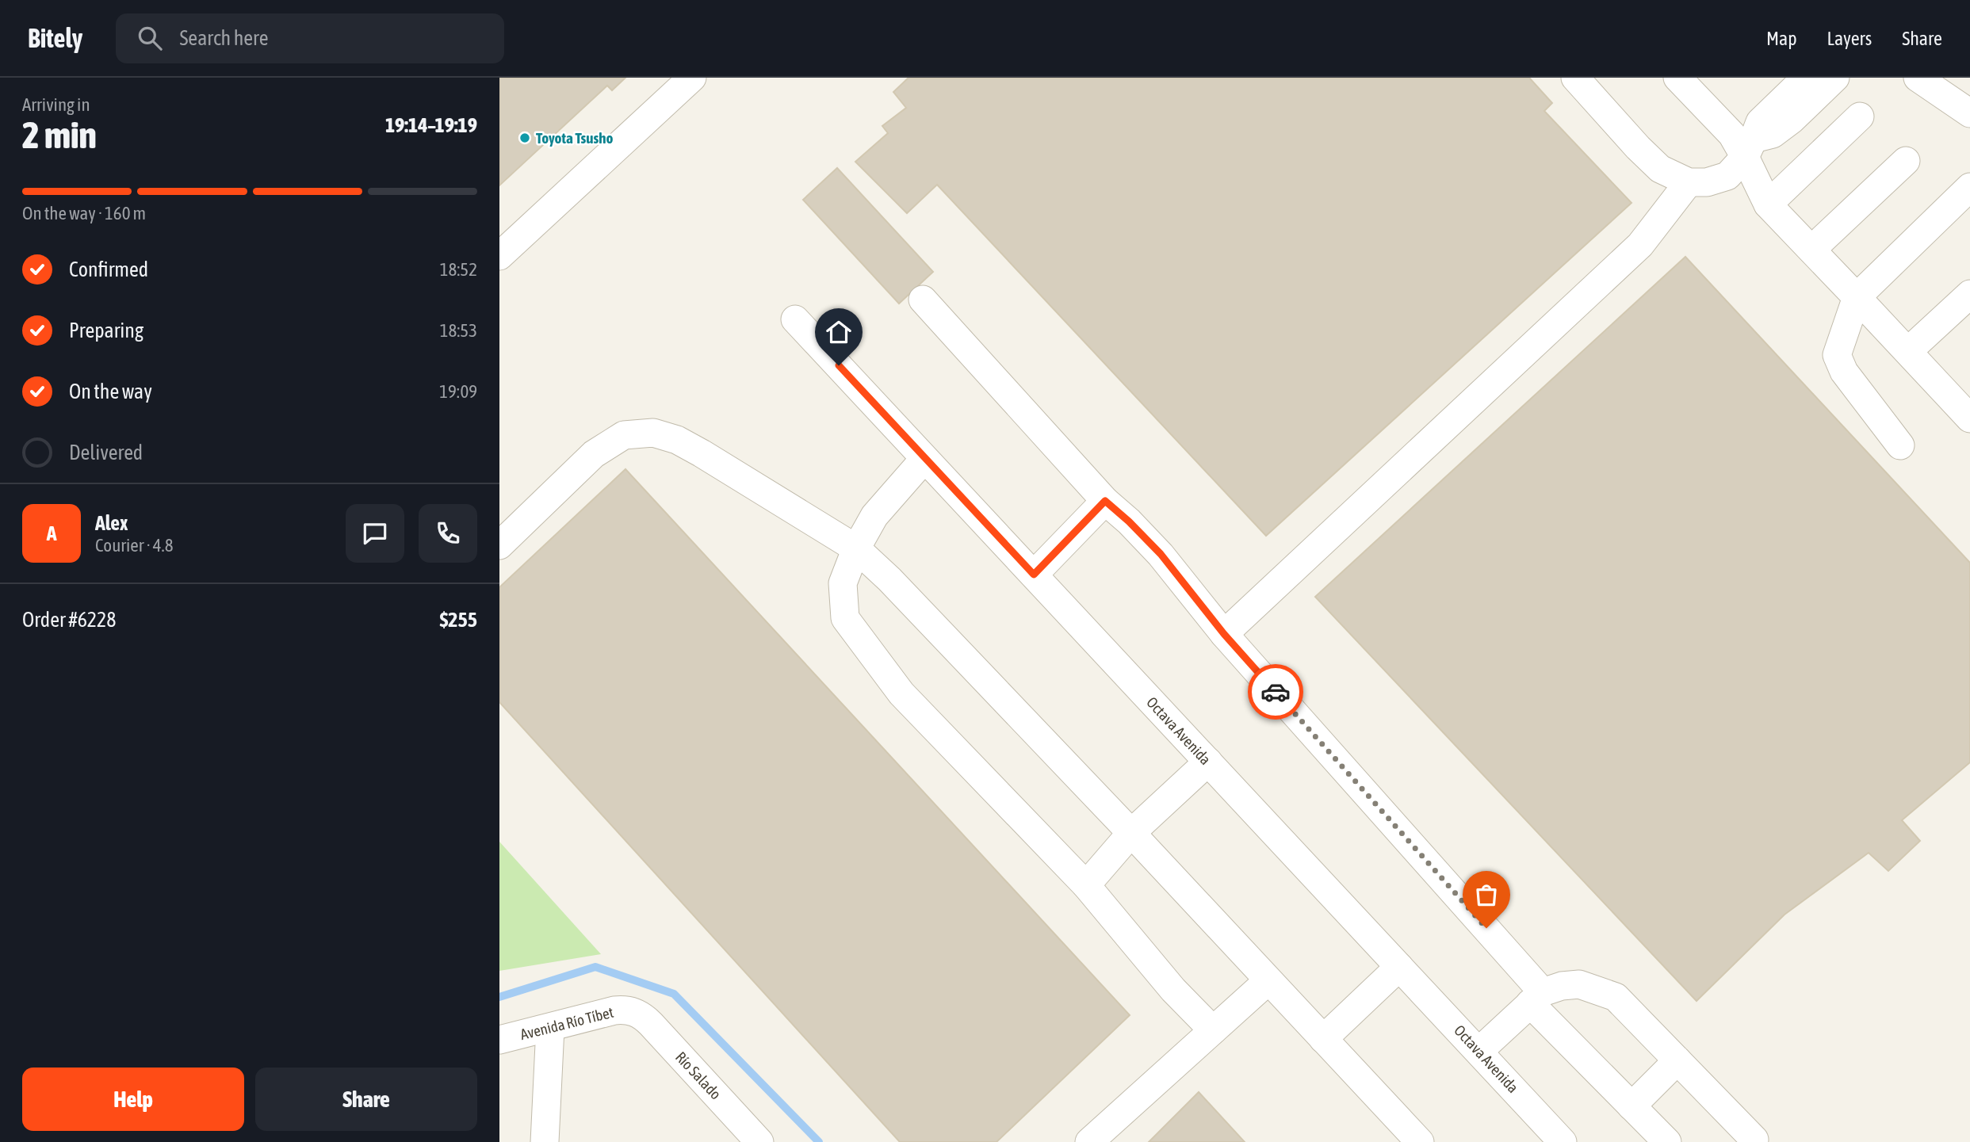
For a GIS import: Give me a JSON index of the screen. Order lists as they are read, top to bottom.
{
  "streets": {
    "street": ["Octava Avenida", "Avenida Río Tíbet", "Río Salado"]
  },
  "crossings": [
    ["Avenida Río Tíbet", "Río Salado"]
  ],
  "places": ["Toyota Tsusho"],
  "page": {
    "header": "Bitely",
    "search": "Search here",
    "nav": ["Map", "Layers", "Share"],
    "heading": ["2 min", "Arriving in", "19:14–19:19"],
    "panel": [
      "Alex",
      "Courier · 4.8",
      "Order #6228",
      "$255"
    ],
    "bar": "On the way · 160 m",
    "list": [
      ["Confirmed", "18:52"],
      ["Preparing", "18:53"],
      ["On the way", "19:09"],
      "Delivered"
    ],
    "round": "A",
    "buttons": ["Help", "Share"]
  }
}
